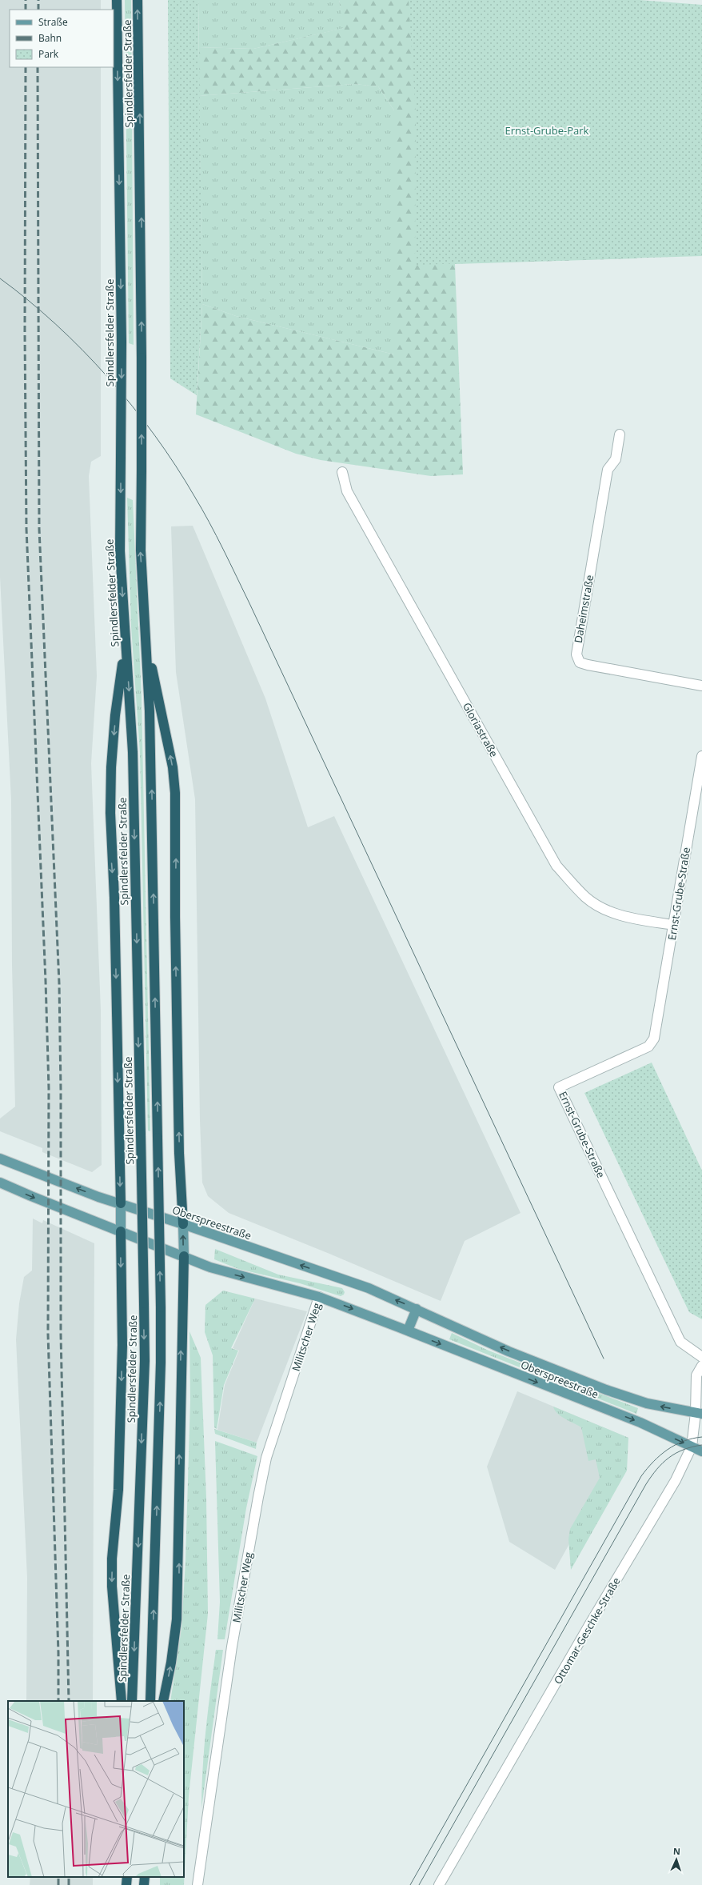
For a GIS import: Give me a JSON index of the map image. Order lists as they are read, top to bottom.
{
  "streets": {
    "highway": ["Spindlersfelder Straße"],
    "main road": ["Oberspreestraße"],
    "street": [
      "Daheimstraße",
      "Gloriastraße",
      "Ernst-Grube-Straße",
      "Militscher Weg",
      "Ottomar-Geschke-Straße"
    ]
  },
  "crossings": [
    ["Gloriastraße", "Ernst-Grube-Straße"],
    ["Oberspreestraße", "Militscher Weg"],
    ["Oberspreestraße", "Ottomar-Geschke-Straße"]
  ],
  "parks": ["Ernst-Grube-Park"],
  "legend": ["Straße", "Bahn", "Park"],
  "north": "top"
}
